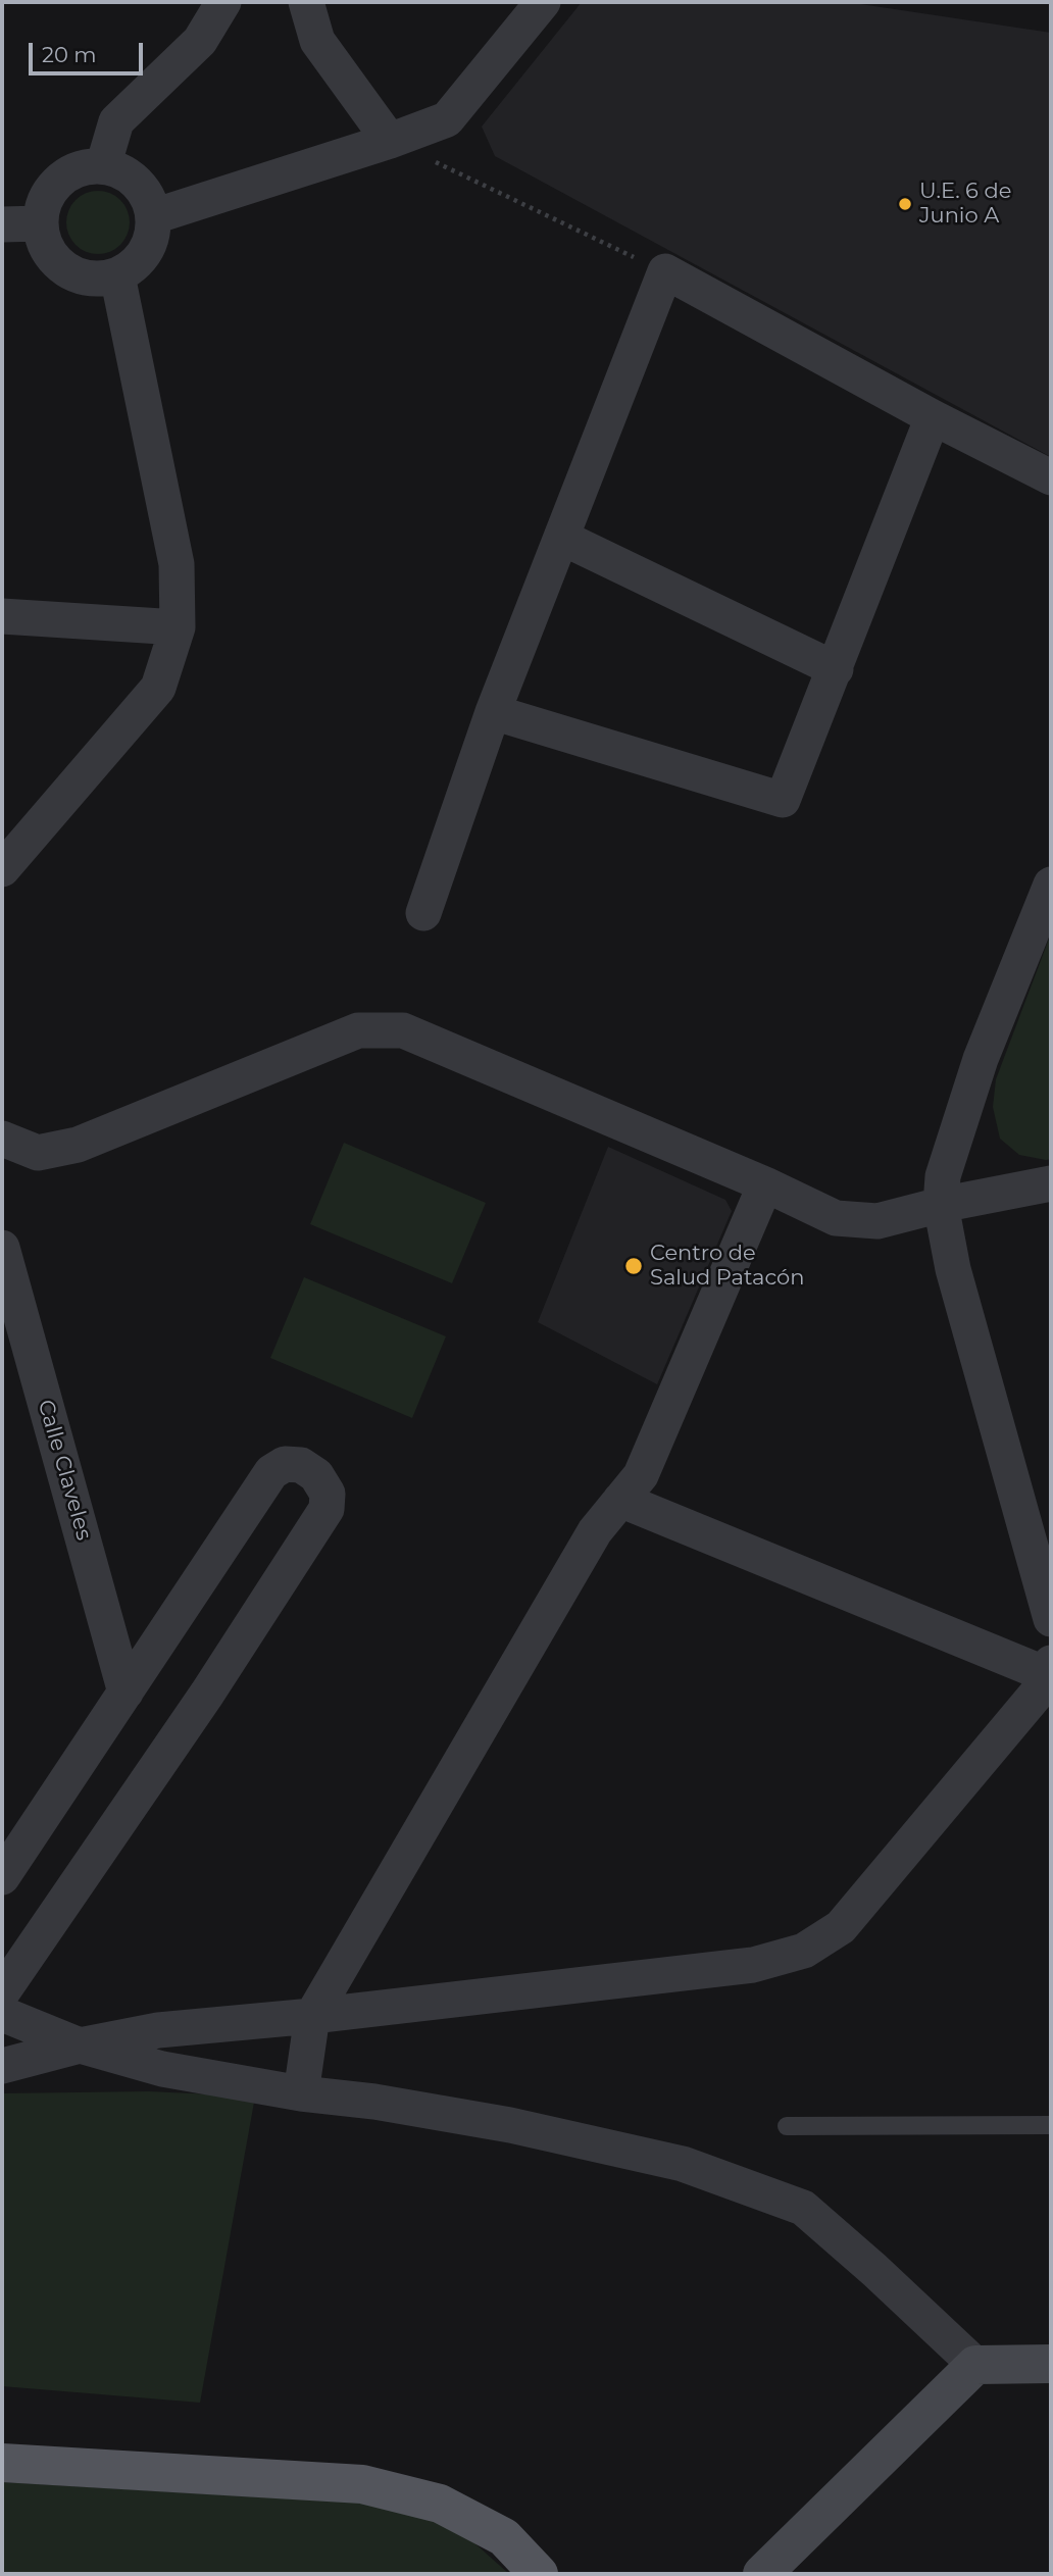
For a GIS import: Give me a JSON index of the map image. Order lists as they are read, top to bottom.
{
  "streets": {
    "street": ["Calle Claveles"]
  },
  "places": ["U.E. 6 de Junio A", "Centro de Salud Patacón"],
  "scale_bar": "20 m"
}
